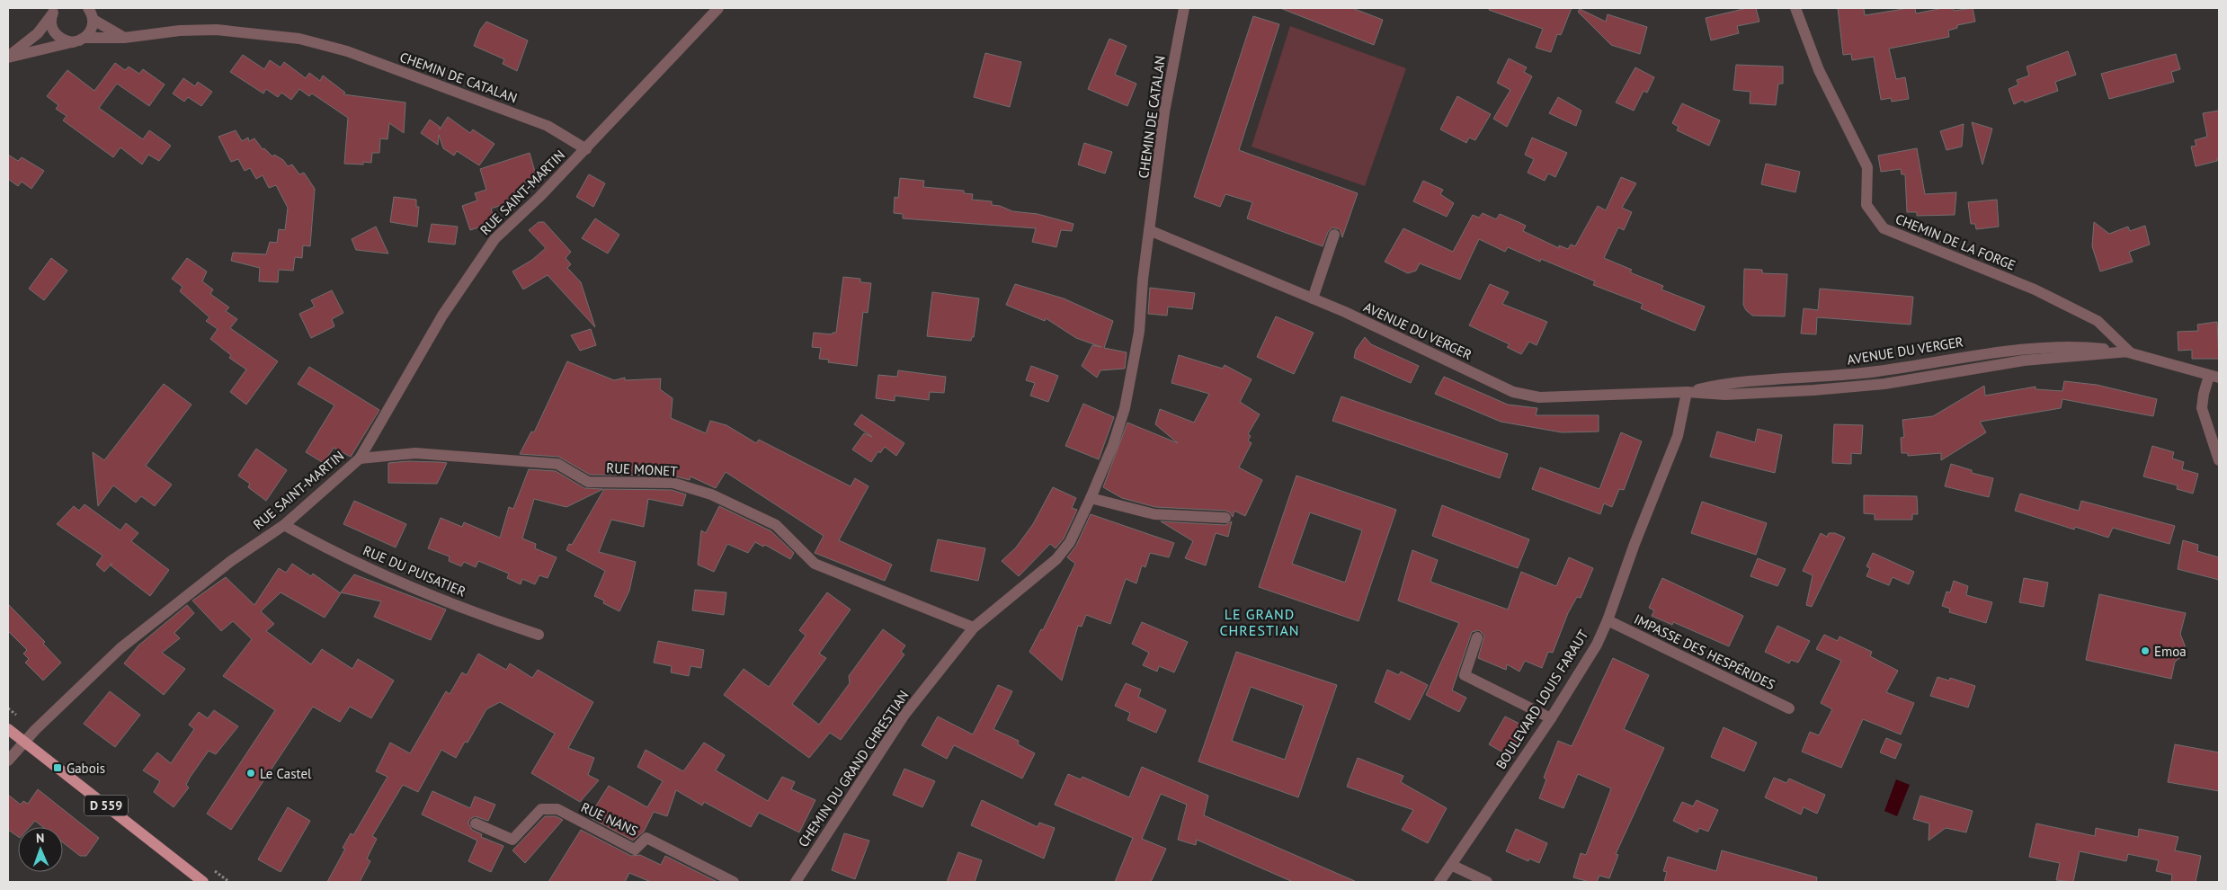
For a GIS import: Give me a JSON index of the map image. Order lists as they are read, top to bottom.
{
  "streets": {
    "main road": ["D 559"],
    "street": [
      "CHEMIN DE CATALAN",
      "RUE SAINT-MARTIN",
      "CHEMIN DE LA FORGE",
      "AVENUE DU VERGER",
      "RUE MONET",
      "RUE DU PUISATIER",
      "IMPASSE DES HESPÉRIDES",
      "BOULEVARD LOUIS FARAUT",
      "CHEMIN DU GRAND CHRESTIAN",
      "RUE NANS"
    ]
  },
  "crossings": [
    ["CHEMIN DE CATALAN", "RUE SAINT-MARTIN"],
    ["CHEMIN DE CATALAN", "AVENUE DU VERGER"],
    ["CHEMIN DE CATALAN", "CHEMIN DU GRAND CHRESTIAN"],
    ["RUE SAINT-MARTIN", "RUE MONET"],
    ["RUE SAINT-MARTIN", "RUE DU PUISATIER"],
    ["RUE SAINT-MARTIN", "D 559"],
    ["CHEMIN DE LA FORGE", "AVENUE DU VERGER"],
    ["AVENUE DU VERGER", "BOULEVARD LOUIS FARAUT"],
    ["AVENUE DU VERGER", "CHEMIN DU GRAND CHRESTIAN"],
    ["RUE MONET", "CHEMIN DU GRAND CHRESTIAN"],
    ["IMPASSE DES HESPÉRIDES", "BOULEVARD LOUIS FARAUT"]
  ],
  "districts": ["LE GRAND CHRESTIAN"],
  "places": {
    "other": ["Emoa", "Le Castel"],
    "transit": ["Gabois"]
  },
  "north": "top"
}
